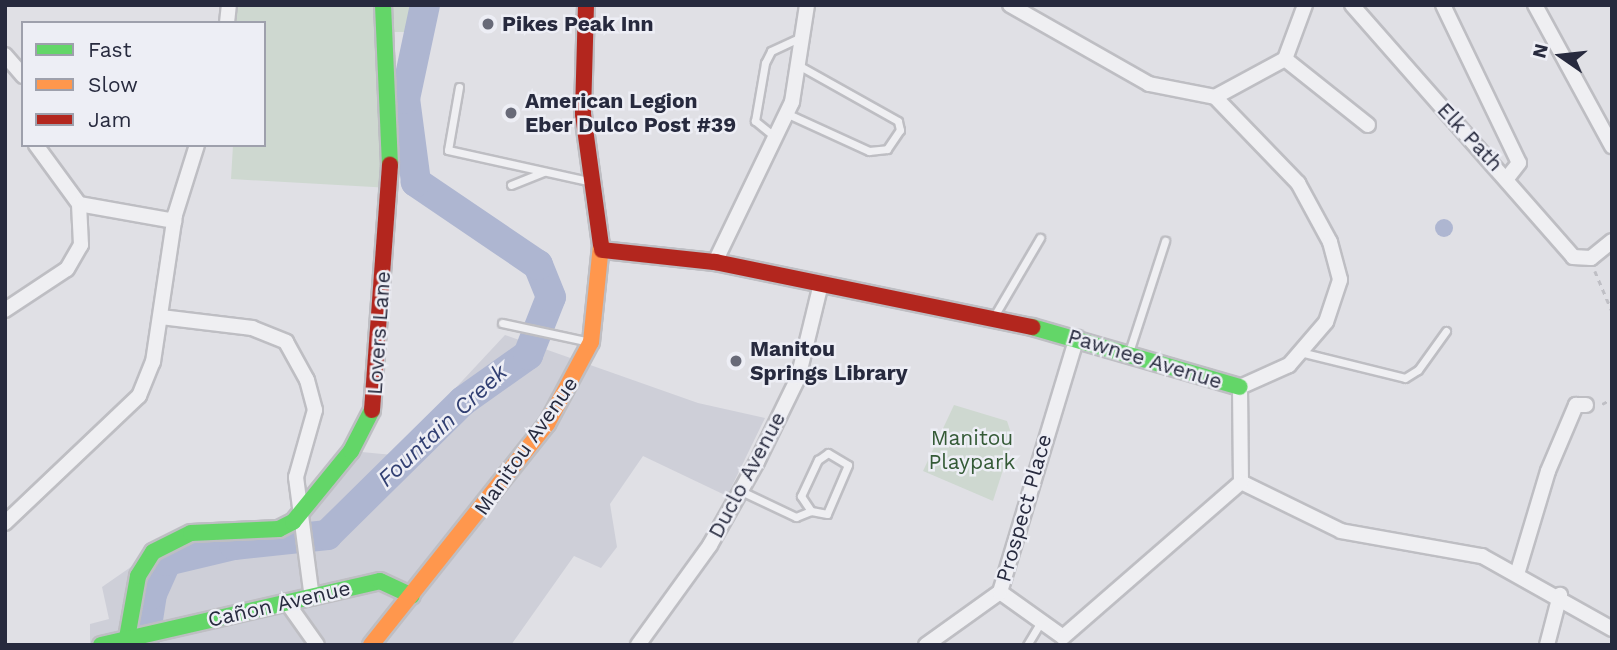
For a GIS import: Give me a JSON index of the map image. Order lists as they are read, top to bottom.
{
  "streets": {
    "street": [
      "Elk Path",
      "Lovers Lane",
      "Pawnee Avenue",
      "Manitou Avenue",
      "Duclo Avenue",
      "Prospect Place",
      "Cañon Avenue"
    ]
  },
  "crossings": [
    ["Pawnee Avenue", "Manitou Avenue"],
    ["Pawnee Avenue", "Duclo Avenue"],
    ["Pawnee Avenue", "Prospect Place"],
    ["Manitou Avenue", "Cañon Avenue"]
  ],
  "water": ["Fountain Creek"],
  "parks": ["Manitou Playpark"],
  "places": ["Pikes Peak Inn", "American Legion Eber Dulco Post #39", "Manitou Springs Library"],
  "legend": ["Fast", "Slow", "Jam"],
  "north": "left"
}
